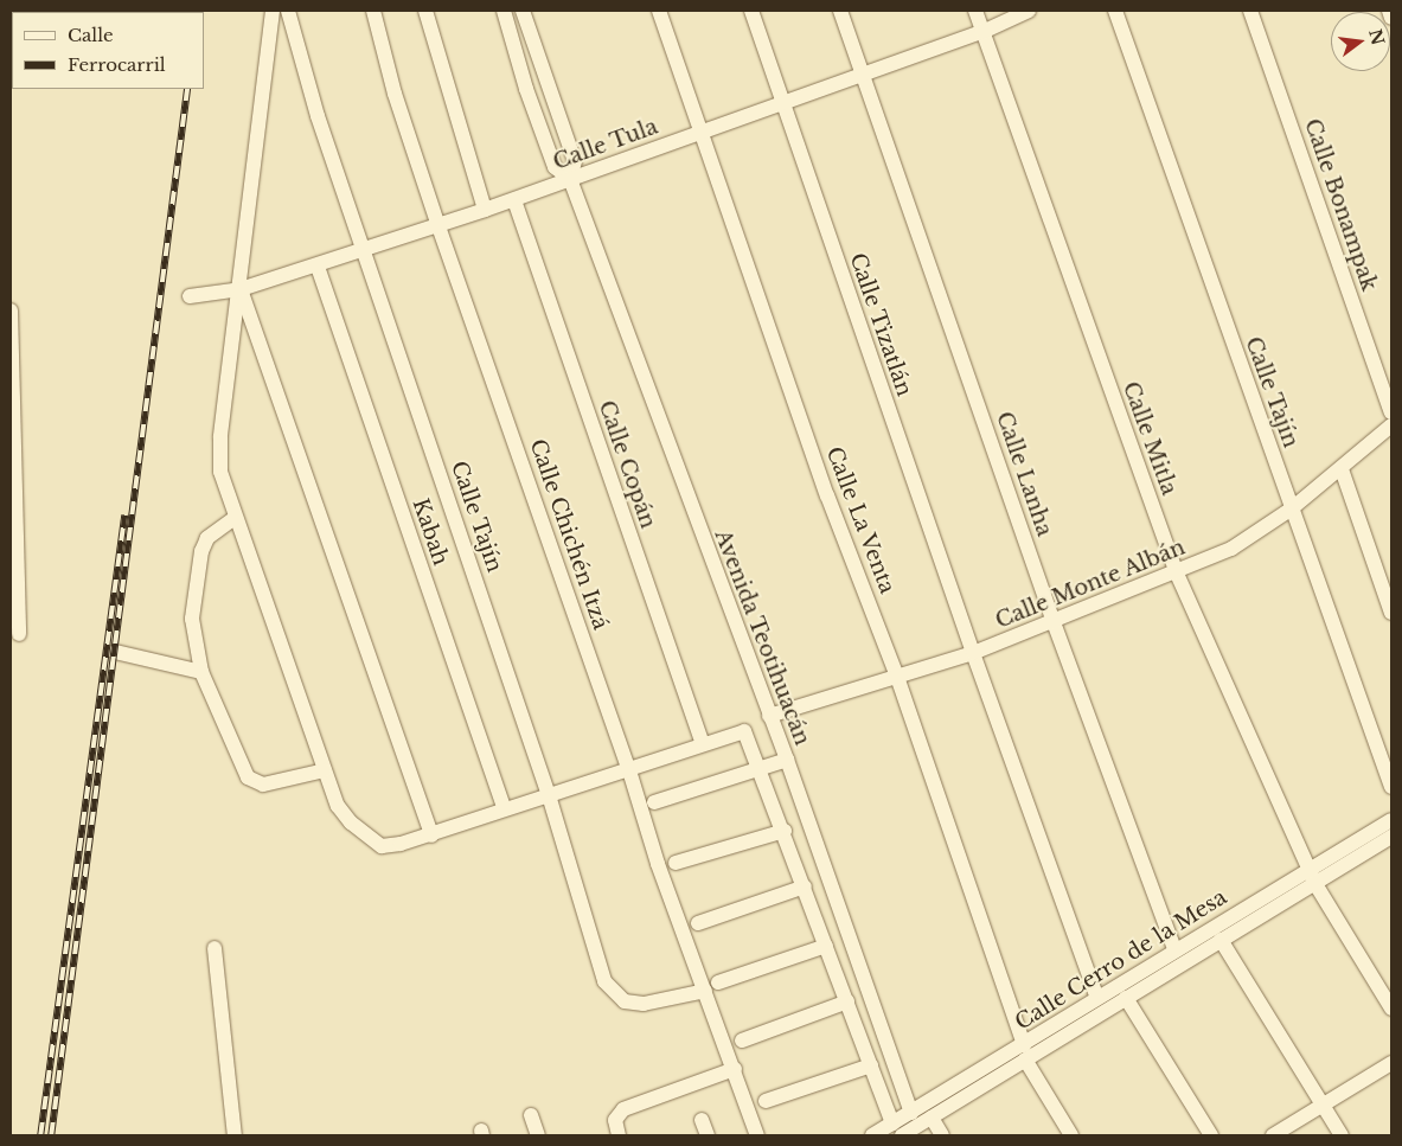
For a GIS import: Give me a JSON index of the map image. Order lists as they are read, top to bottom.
{
  "streets": {
    "street": [
      "Calle Tula",
      "Calle Bonampak",
      "Calle Tizatlán",
      "Calle Tajín",
      "Calle Mitla",
      "Calle Copán",
      "Calle Lanha",
      "Calle La Venta",
      "Kabah",
      "Calle Chichén Itzá",
      "Calle Monte Albán",
      "Avenida Teotihuacán",
      "Calle Cerro de la Mesa"
    ]
  },
  "crossings": [
    ["Calle Tula", "Calle Tizatlán"],
    ["Calle Tula", "Calle Tajín"],
    ["Calle Tula", "Calle Mitla"],
    ["Calle Tula", "Calle Copán"],
    ["Calle Tula", "Calle Lanha"],
    ["Calle Tula", "Calle La Venta"],
    ["Calle Tula", "Kabah"],
    ["Calle Tula", "Calle Chichén Itzá"],
    ["Calle Tula", "Avenida Teotihuacán"],
    ["Calle Tizatlán", "Calle Monte Albán"],
    ["Calle Tizatlán", "Calle Cerro de la Mesa"],
    ["Calle Tajín", "Calle Chichén Itzá"],
    ["Calle Tajín", "Calle Monte Albán"],
    ["Calle Mitla", "Calle Monte Albán"],
    ["Calle Mitla", "Calle Cerro de la Mesa"],
    ["Calle Lanha", "Calle Monte Albán"],
    ["Calle Lanha", "Calle Cerro de la Mesa"],
    ["Calle La Venta", "Calle Monte Albán"],
    ["Calle La Venta", "Calle Cerro de la Mesa"],
    ["Calle Monte Albán", "Avenida Teotihuacán"],
    ["Avenida Teotihuacán", "Calle Cerro de la Mesa"]
  ],
  "legend": ["Calle", "Ferrocarril"],
  "north": "right"
}
